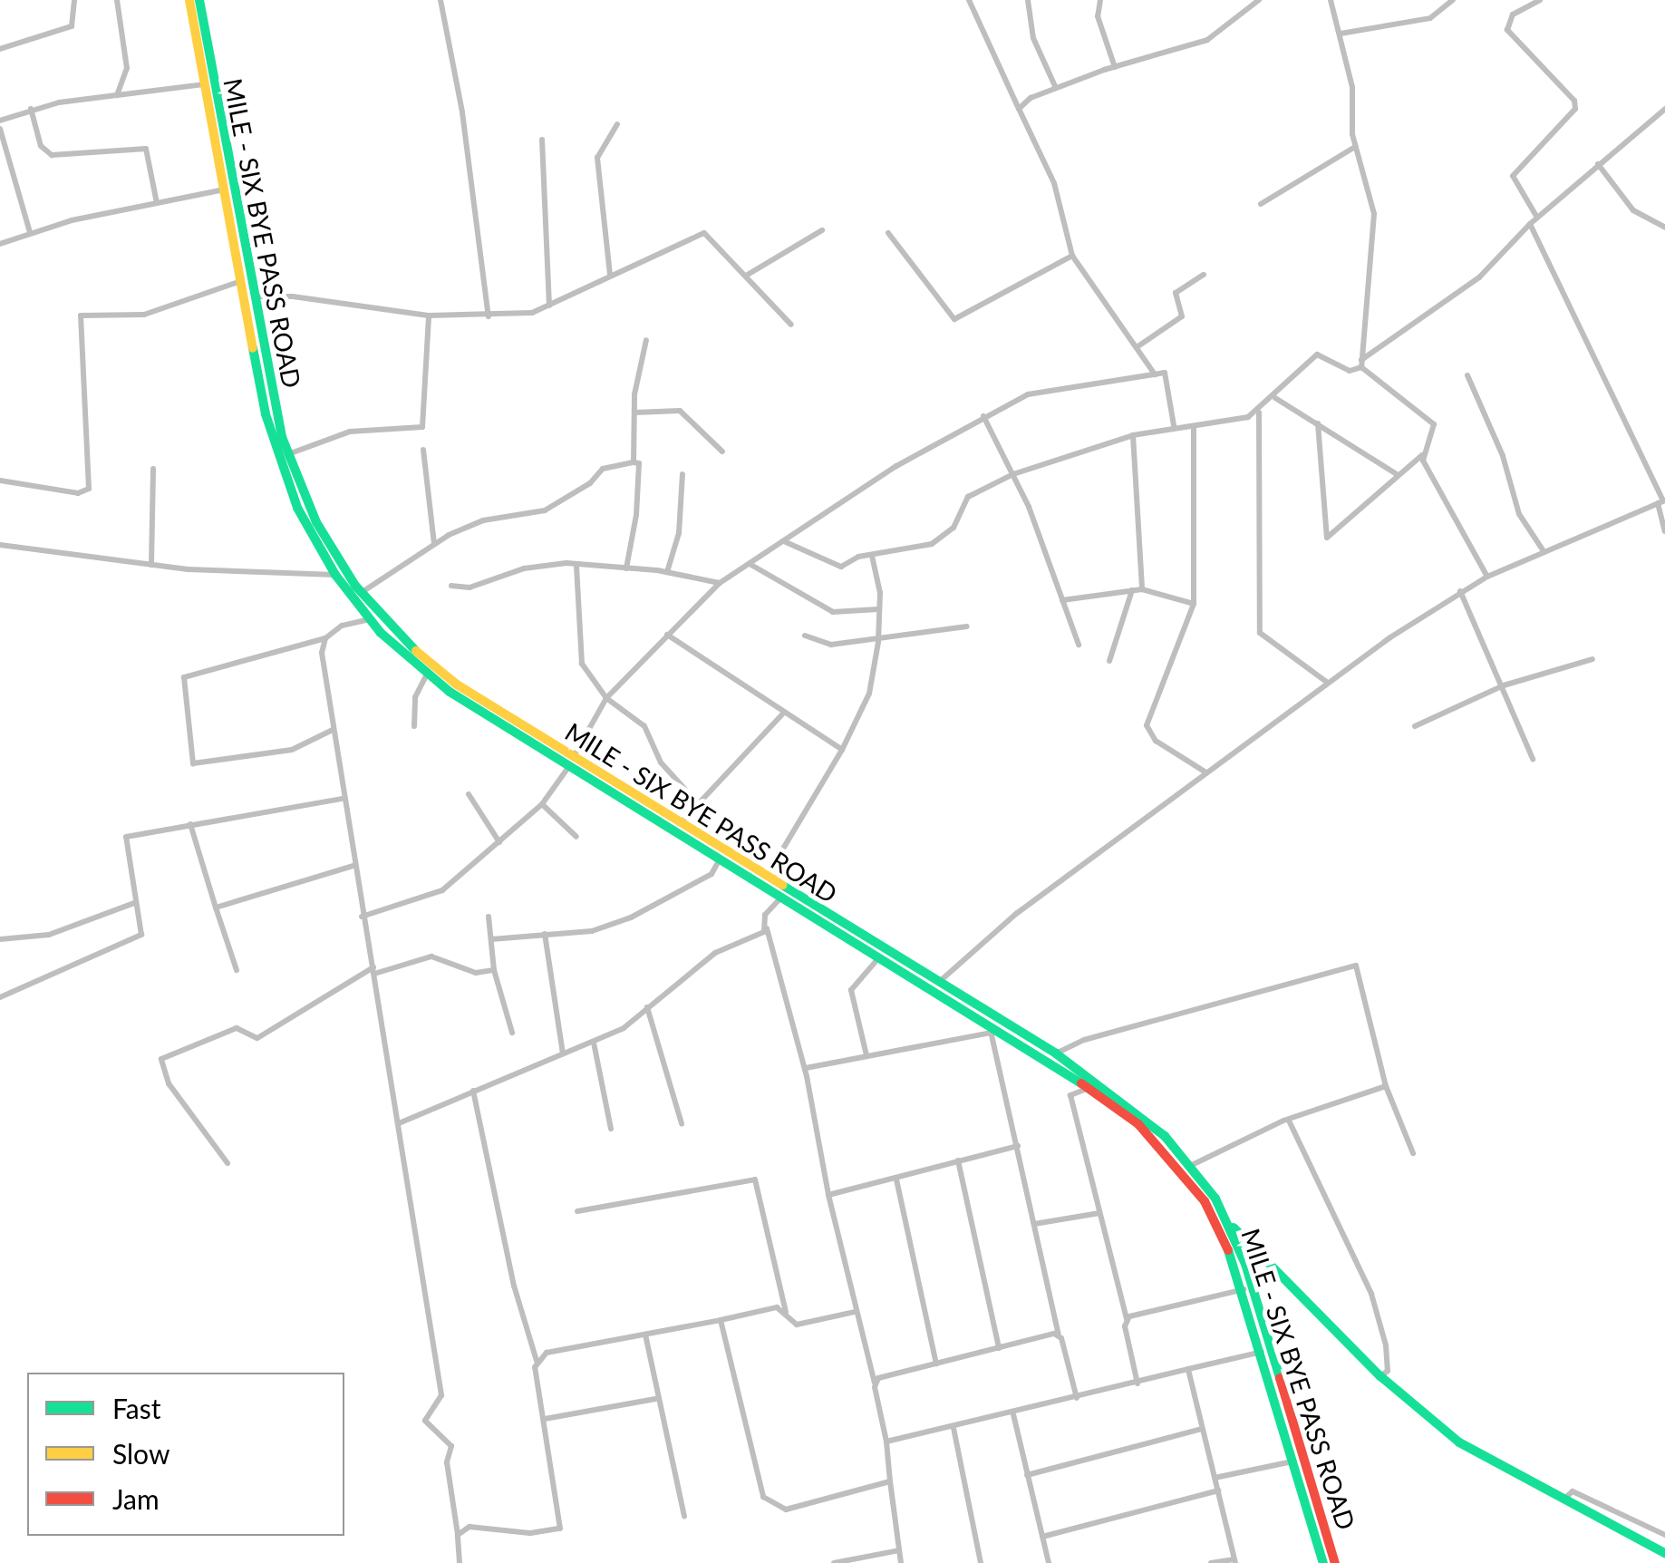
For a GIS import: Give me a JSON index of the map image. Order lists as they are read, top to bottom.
{
  "streets": {
    "street": ["MILE - SIX BYE PASS ROAD"]
  },
  "legend": ["Fast", "Slow", "Jam"]
}
